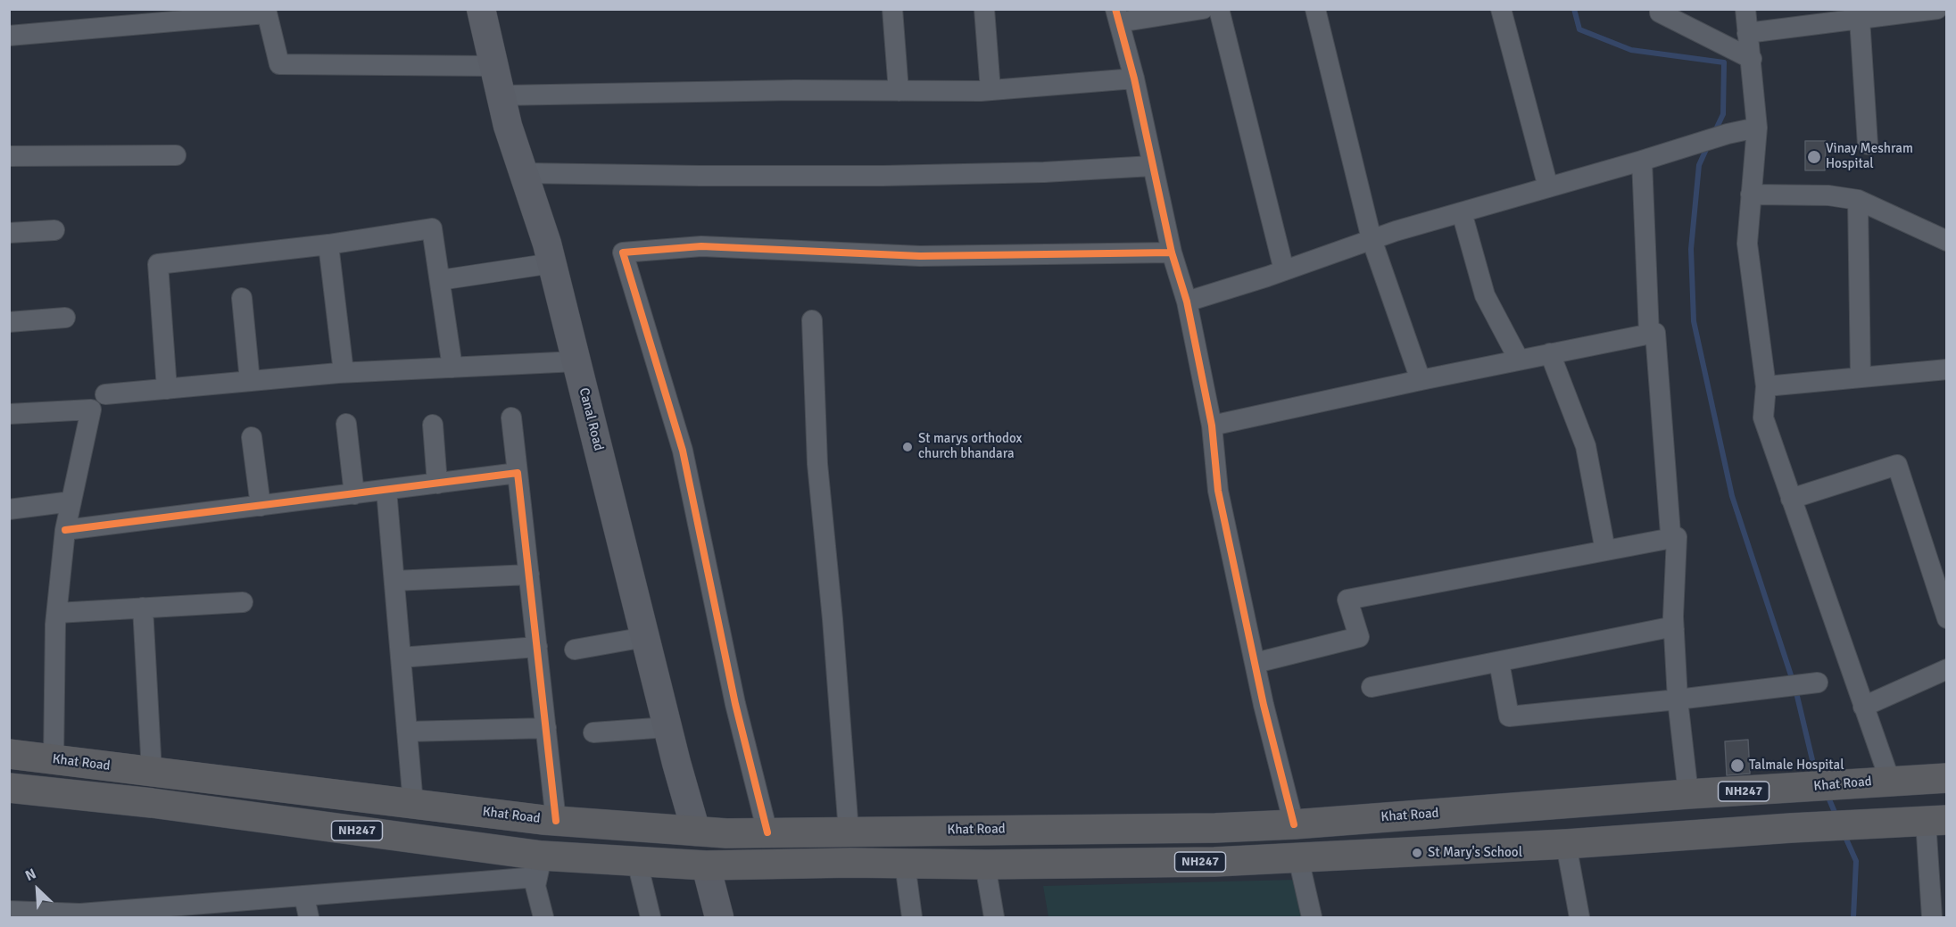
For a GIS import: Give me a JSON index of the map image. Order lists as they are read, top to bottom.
{
  "streets": {
    "highway": ["Khat Road", "NH247"],
    "street": ["Canal Road"]
  },
  "crossings": [
    ["Canal Road", "Khat Road"]
  ],
  "places": [
    "Vinay Meshram Hospital",
    "St marys orthodox church bhandara",
    "Talmale Hospital",
    "St Mary's School"
  ],
  "north": "top left"
}
